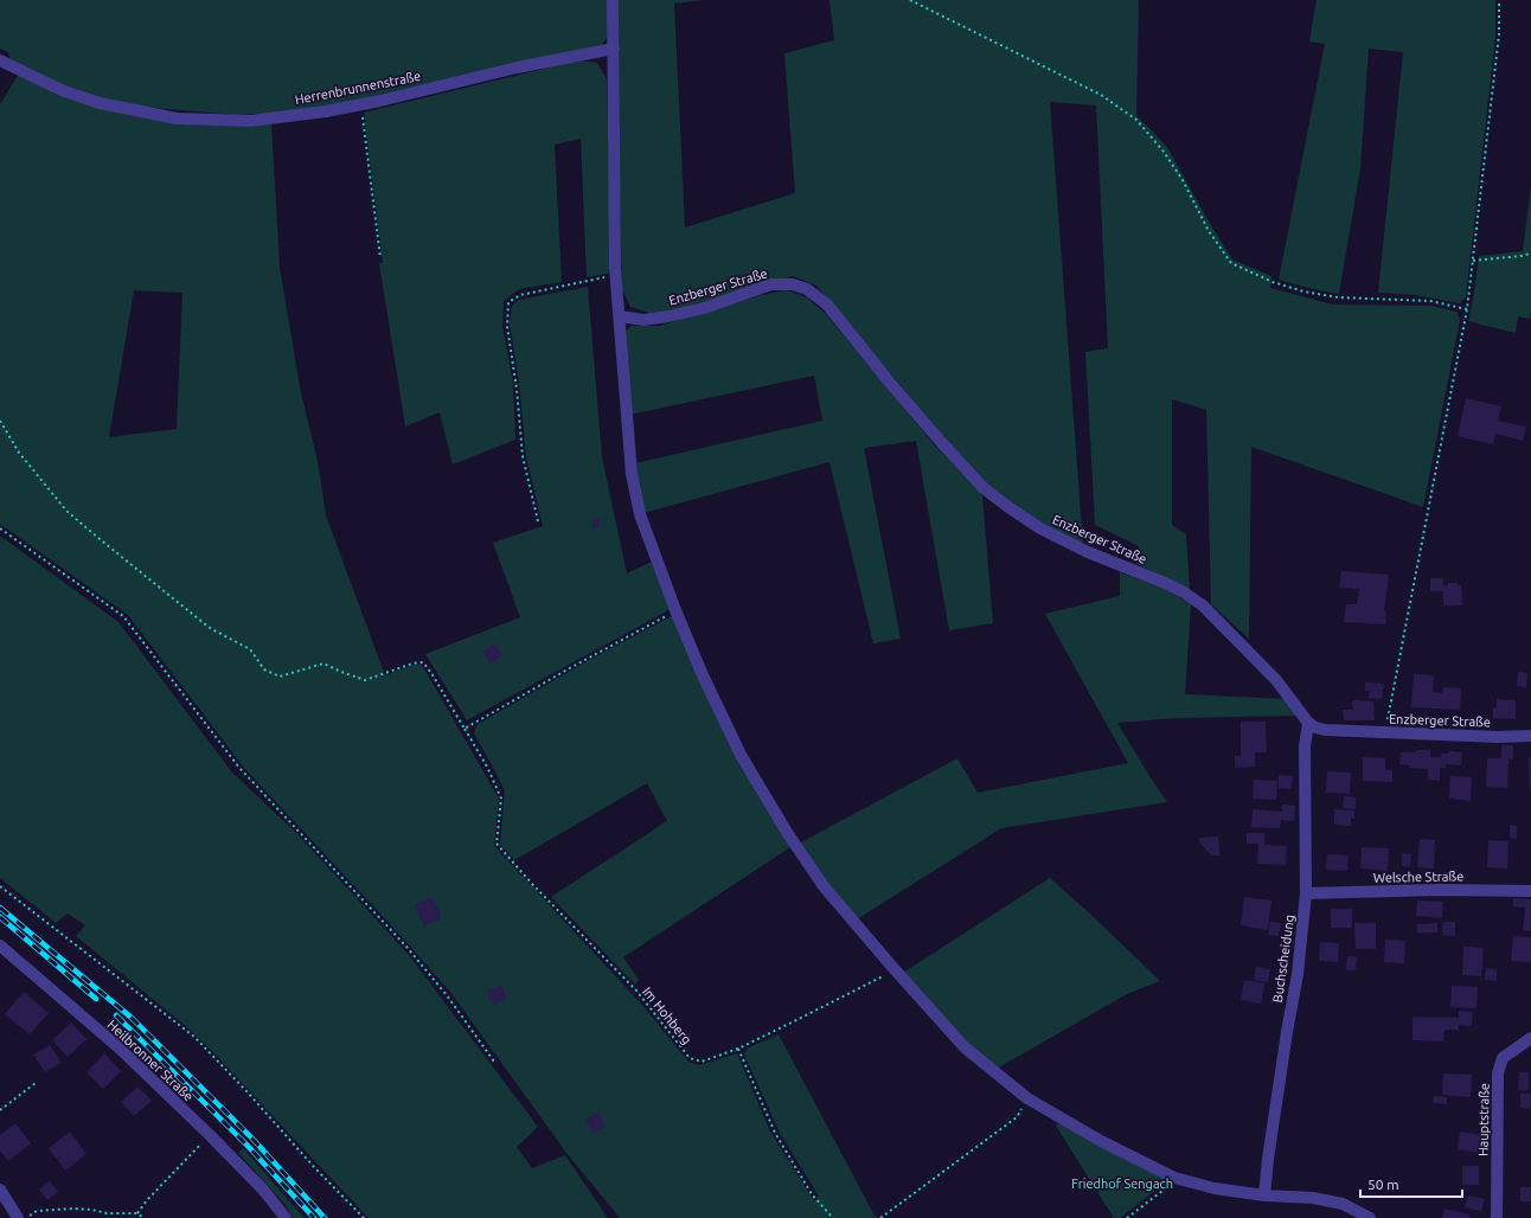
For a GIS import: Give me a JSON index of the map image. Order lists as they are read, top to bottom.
{
  "streets": {
    "street": [
      "Herrenbrunnenstraße",
      "Enzberger Straße",
      "Welsche Straße",
      "Buchscheidung",
      "Heilbronner Straße",
      "Hauptstraße"
    ],
    "path": ["Im Hohberg"]
  },
  "crossings": [
    ["Enzberger Straße", "Buchscheidung"],
    ["Welsche Straße", "Buchscheidung"]
  ],
  "parks": ["Friedhof Sengach"],
  "scale_bar": "50 m"
}
